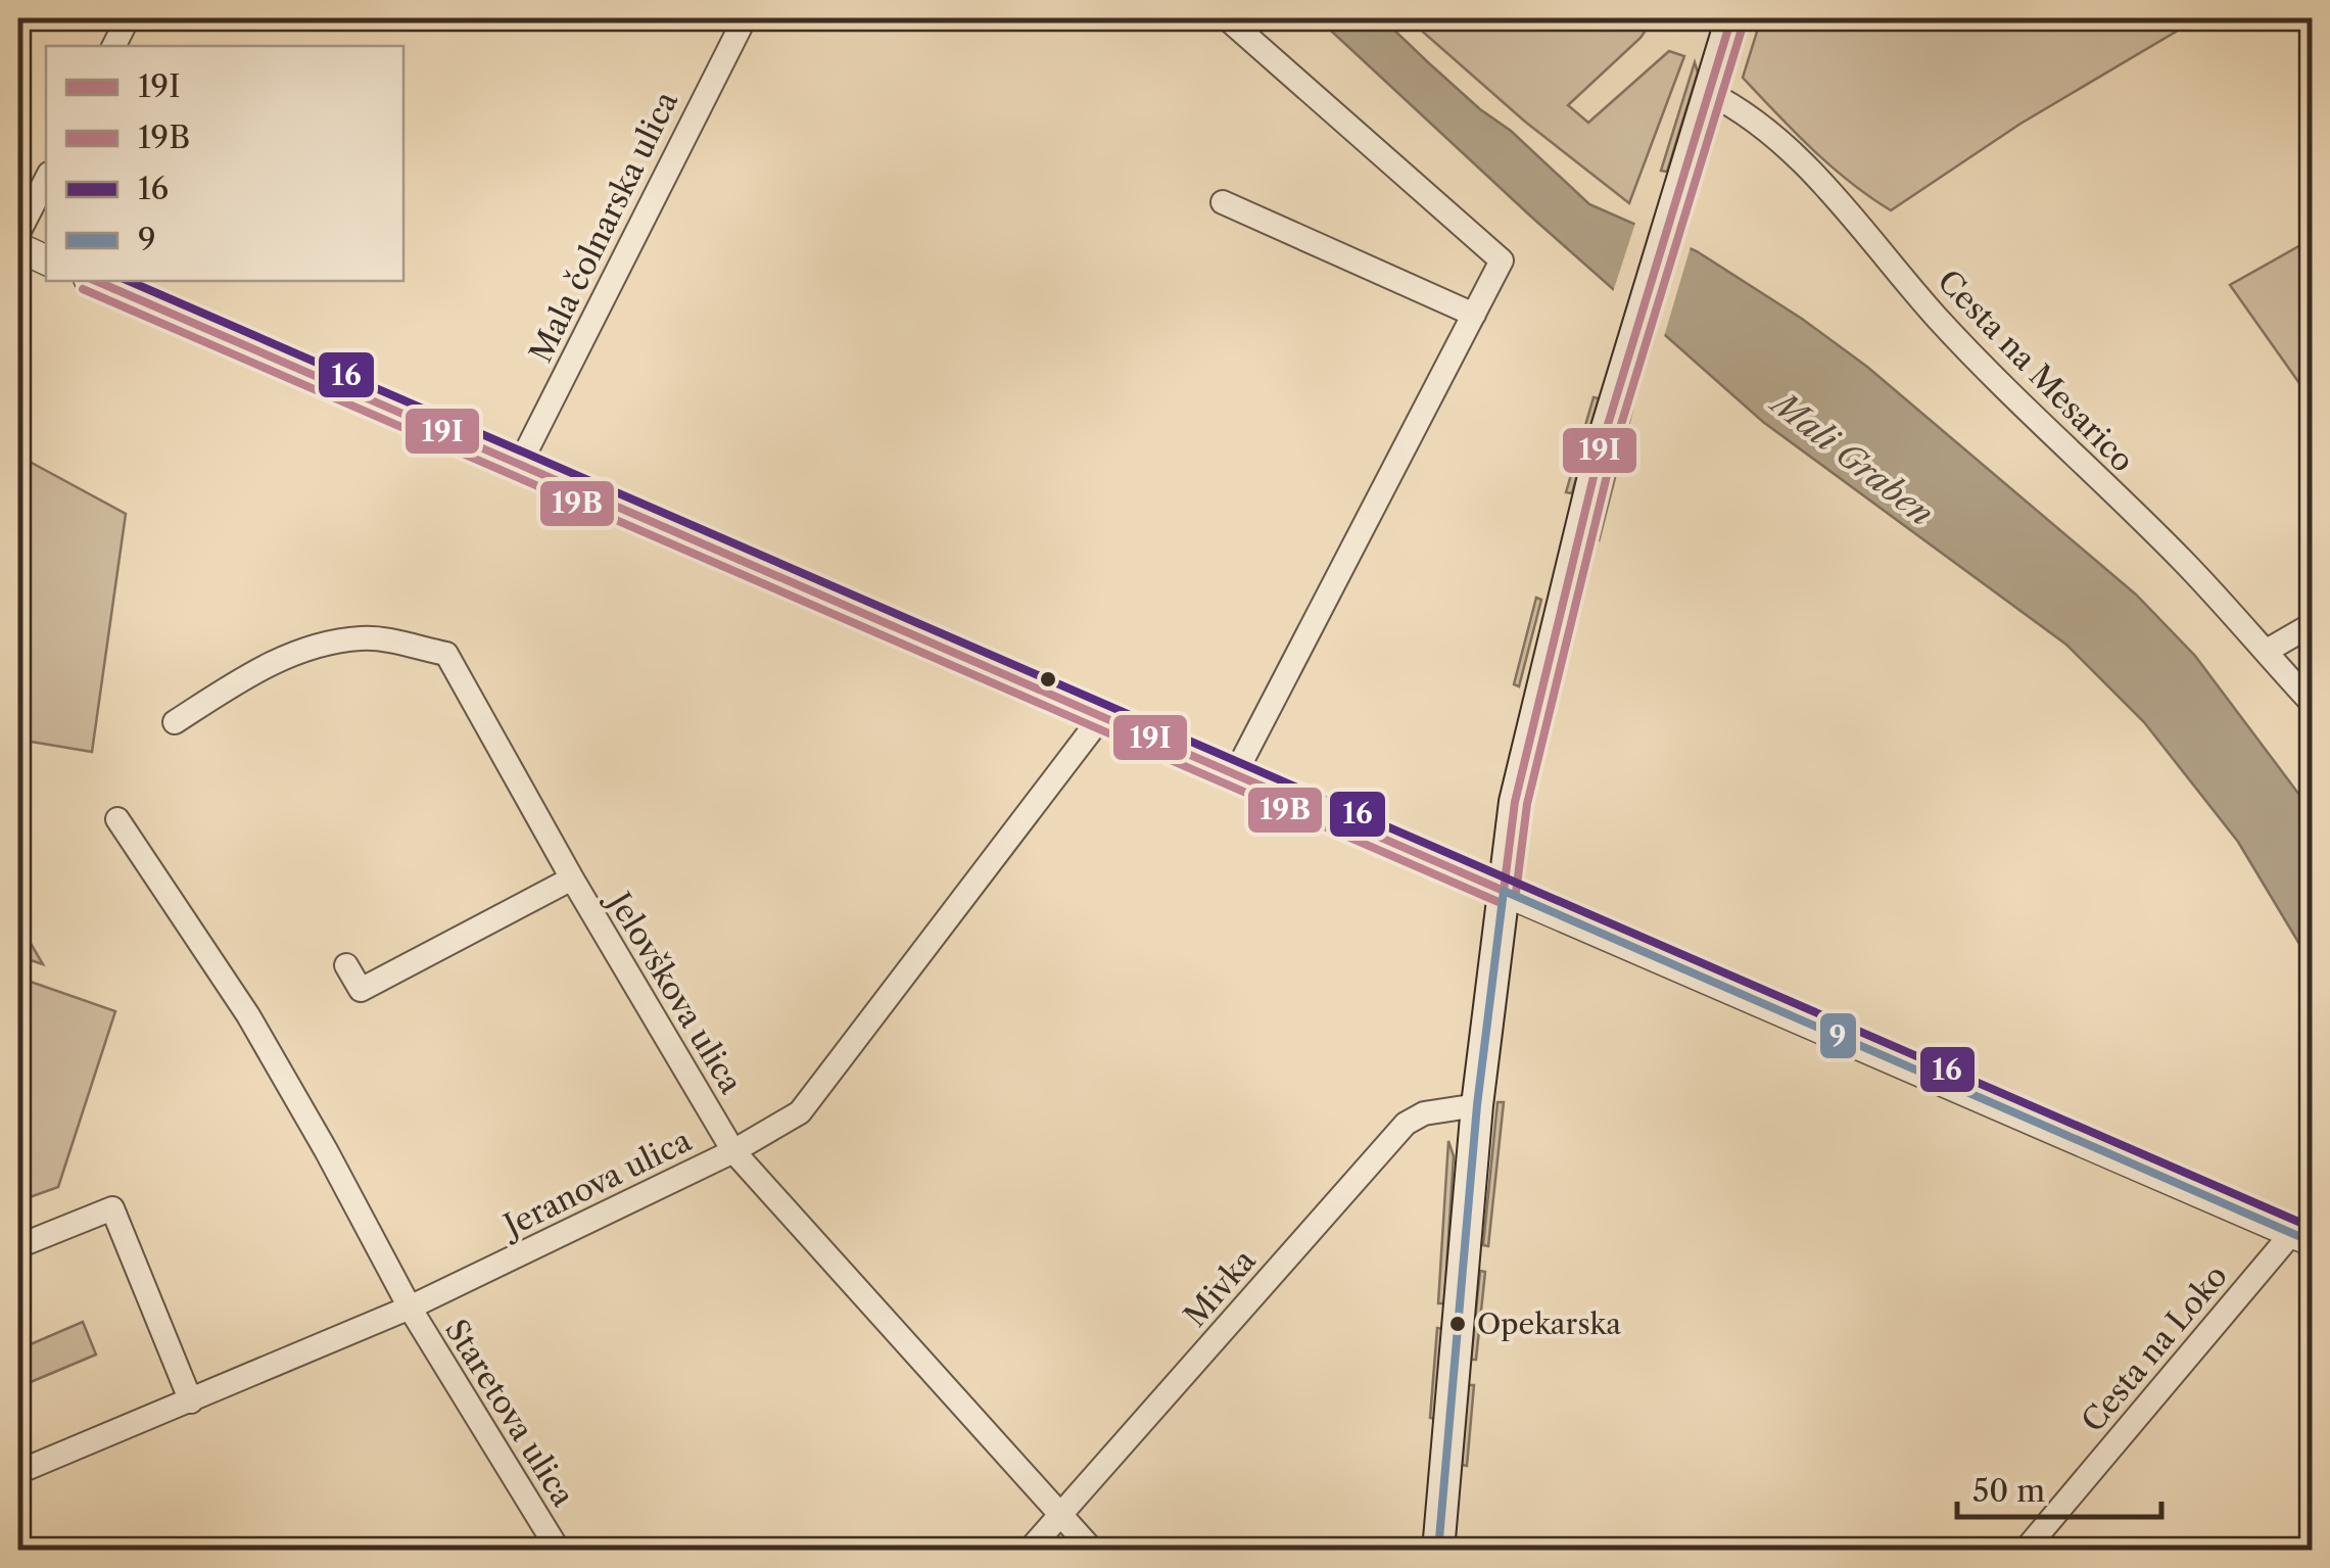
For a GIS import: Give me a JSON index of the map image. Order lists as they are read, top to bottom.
{
  "streets": {
    "street": [
      "Mala čolnarska ulica",
      "Cesta na Mesarico",
      "Jelovškova ulica",
      "Jeranova ulica",
      "Mivka",
      "Cesta na Loko",
      "Staretova ulica"
    ]
  },
  "crossings": [
    ["Jelovškova ulica", "Jeranova ulica"],
    ["Jelovškova ulica", "Mivka"],
    ["Jeranova ulica", "Staretova ulica"]
  ],
  "water": ["Mali Graben"],
  "places": ["Opekarska"],
  "lines": [
    "transit line 19I",
    "transit line 19B",
    "transit line 16",
    "transit line 9"
  ],
  "legend": [
    "19I",
    "19B",
    "16",
    "9"
  ],
  "scale_bar": "50 m"
}
